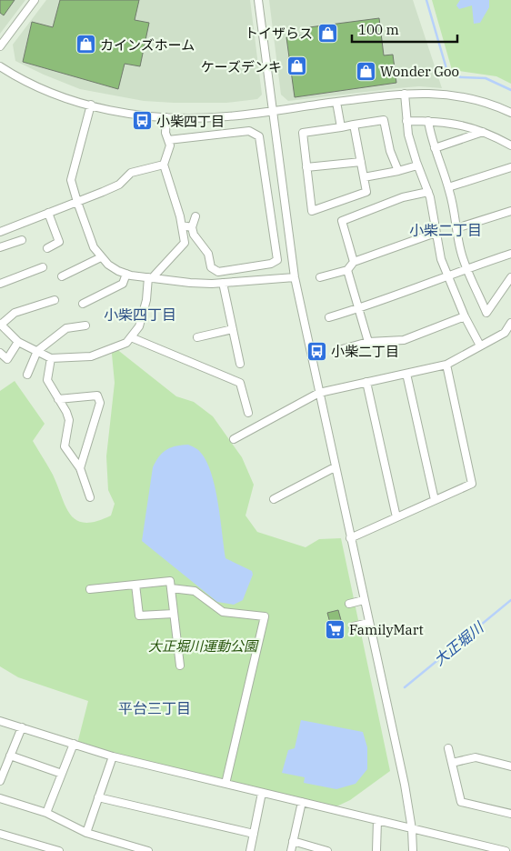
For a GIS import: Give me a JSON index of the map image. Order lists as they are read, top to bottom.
{
  "districts": ["小柴二丁目", "小柴四丁目", "平台三丁目"],
  "water": ["大正堀川"],
  "parks": ["大正堀川運動公園"],
  "places": {
    "shop": [
      "トイザらス",
      "カインズホーム",
      "ケーズデンキ",
      "Wonder Goo"
    ],
    "bus stop": ["小柴四丁目", "小柴二丁目"],
    "supermarket": ["FamilyMart"]
  },
  "scale_bar": "100 m"
}
